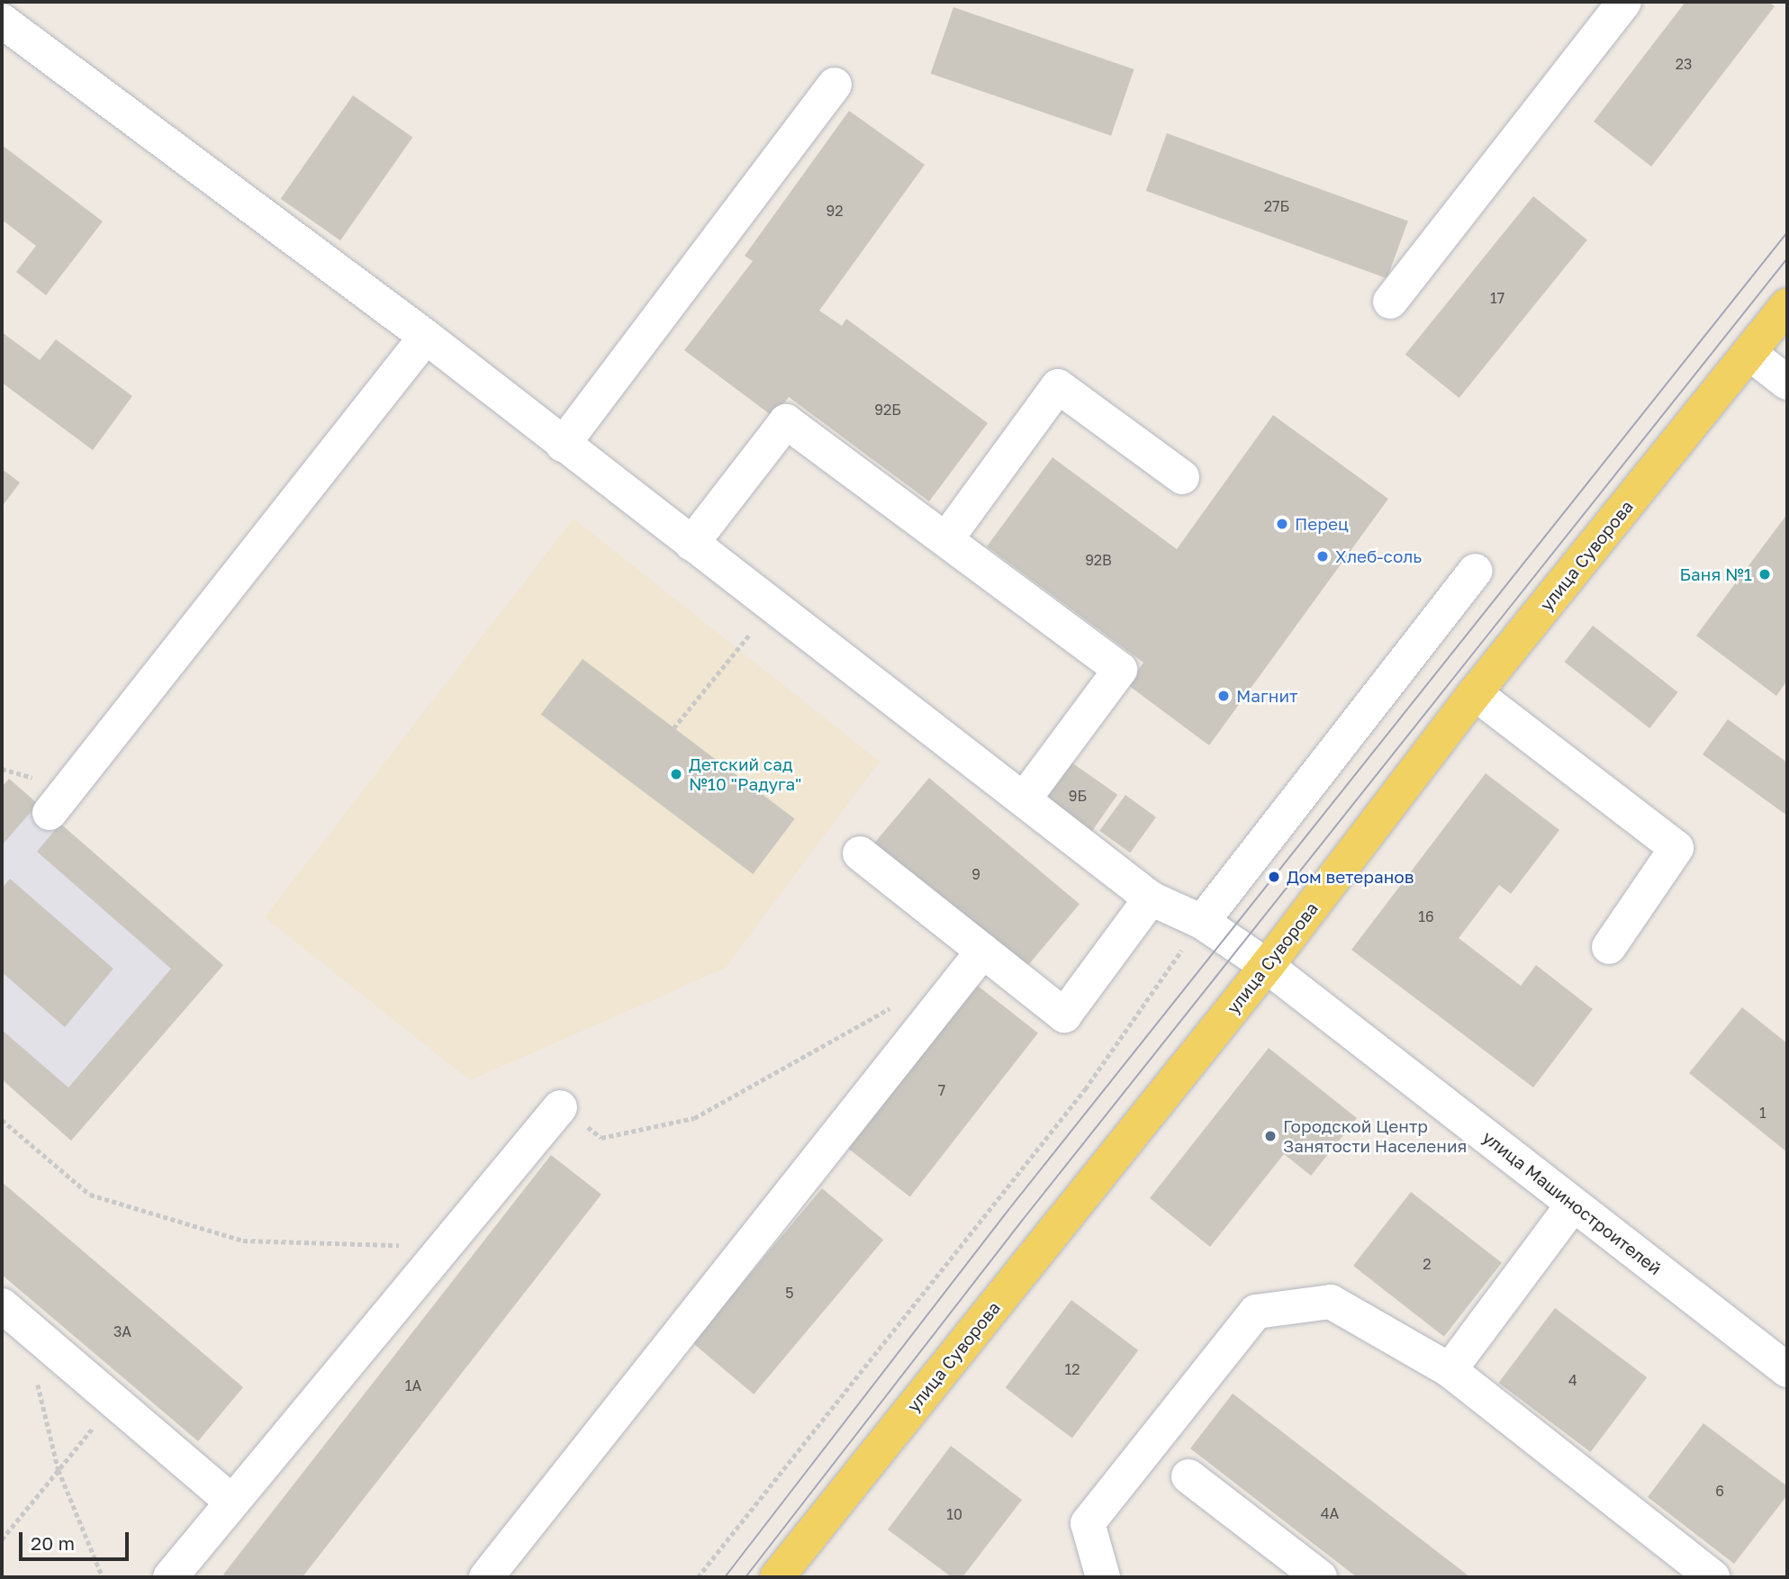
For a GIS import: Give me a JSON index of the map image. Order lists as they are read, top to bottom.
{
  "streets": {
    "main road": ["улица Суворова"],
    "street": ["улица Машиностроителей"]
  },
  "crossings": [
    ["улица Суворова", "улица Машиностроителей"]
  ],
  "places": [
    "Перец",
    "Хлеб-соль",
    "Баня №1",
    "Магнит",
    "Детский сад №10 \"Радуга\"",
    "Дом ветеранов",
    "Городской Центр Занятости Населения"
  ],
  "house_numbers": [
    "23",
    "27Б",
    "92",
    "17",
    "92Б",
    "92В",
    "9Б",
    "9",
    "16",
    "7",
    "1",
    "2",
    "5",
    "3А",
    "12",
    "4",
    "1А",
    "6",
    "4А",
    "10"
  ],
  "scale_bar": "20 m"
}
